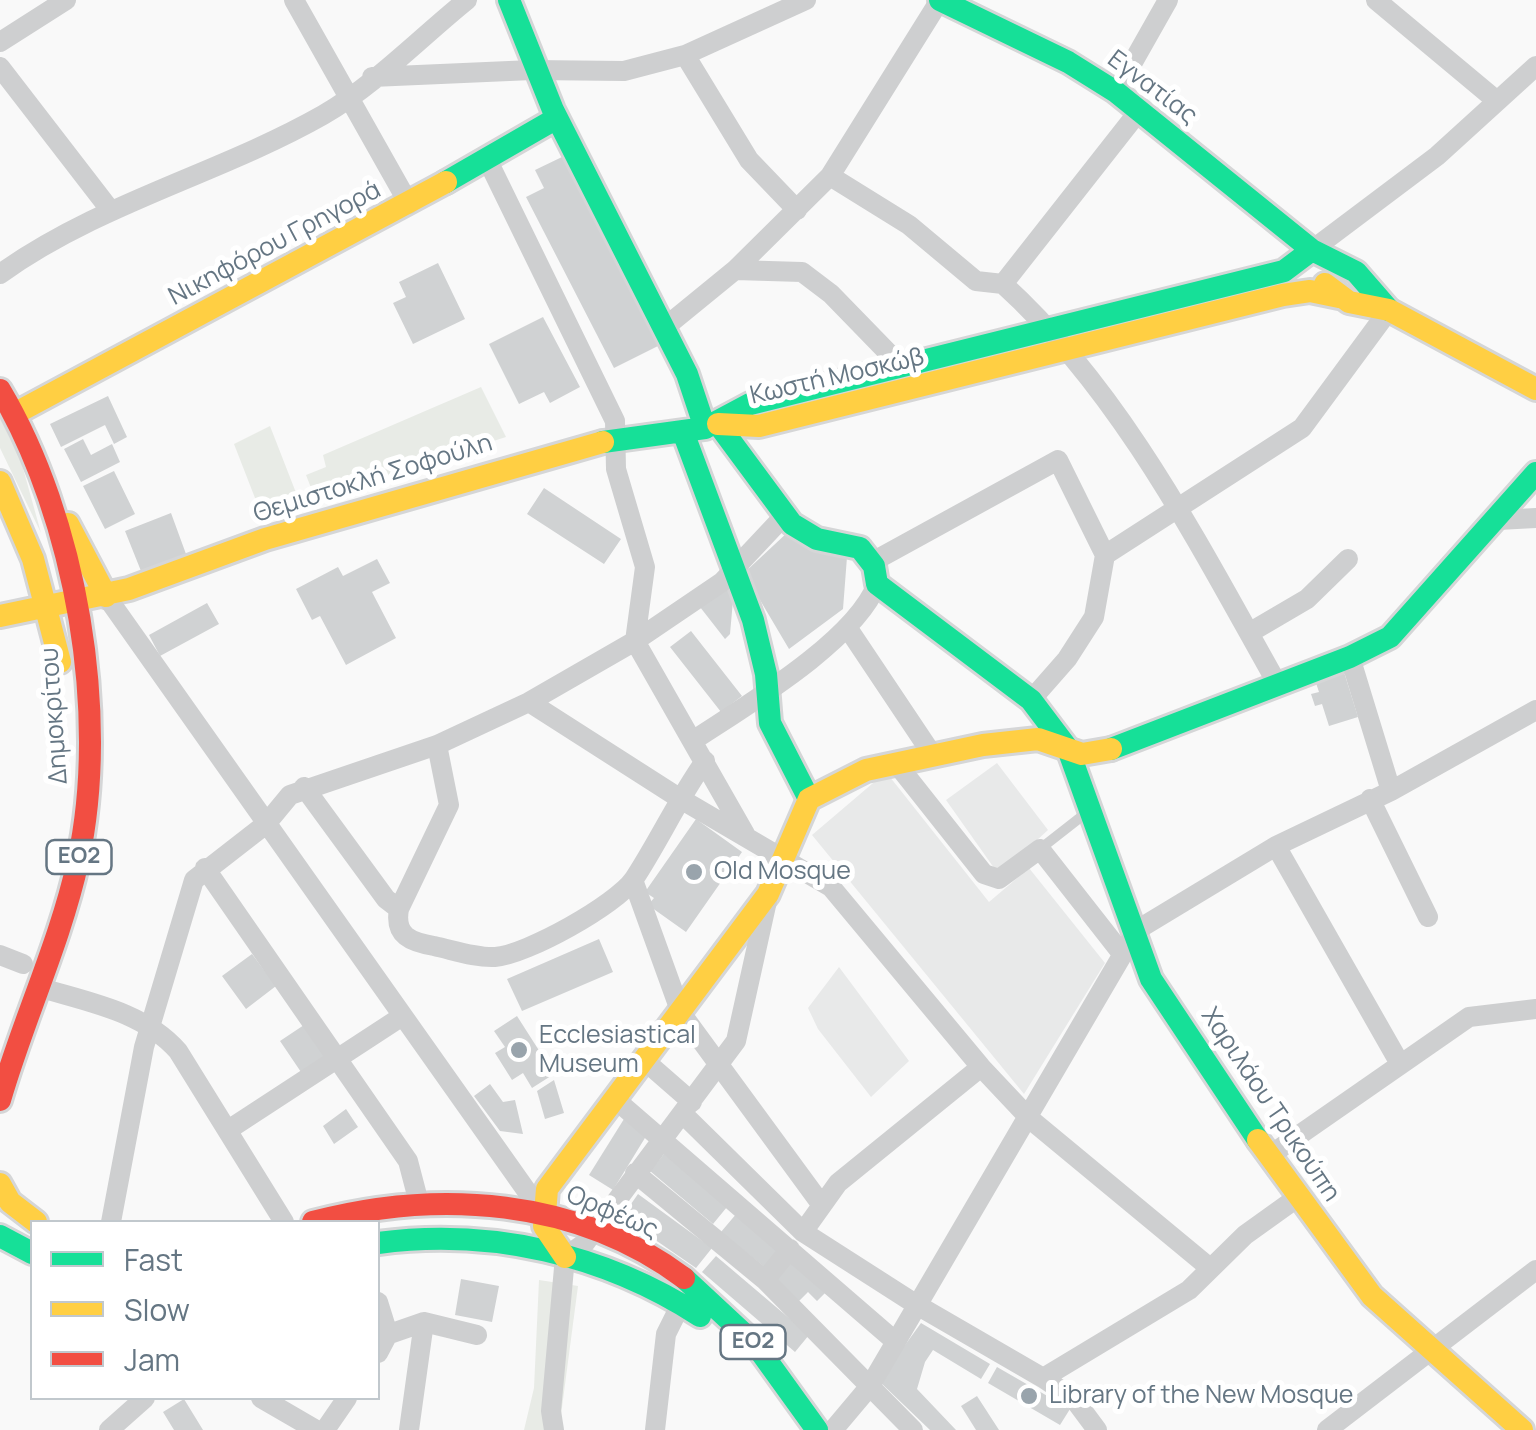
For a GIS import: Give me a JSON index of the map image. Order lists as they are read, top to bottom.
{
  "streets": {
    "main road": [
      "Εγνατίας",
      "Νικηφόρου Γρηγορά",
      "Κωστή Μοσκώβ",
      "Θεμιστοκλή Σοφούλη",
      "Δημοκρίτου",
      "ΕΟ2",
      "Χαριλάου Τρικούπη",
      "Ορφέως"
    ]
  },
  "crossings": [
    ["Εγνατίας", "Κωστή Μοσκώβ"],
    ["Νικηφόρου Γρηγορά", "Δημοκρίτου"],
    ["Κωστή Μοσκώβ", "Θεμιστοκλή Σοφούλη"],
    ["Θεμιστοκλή Σοφούλη", "Δημοκρίτου"]
  ],
  "places": ["Old Mosque", "Ecclesiastical Museum", "Library of the New Mosque"],
  "legend": ["Fast", "Slow", "Jam"]
}
